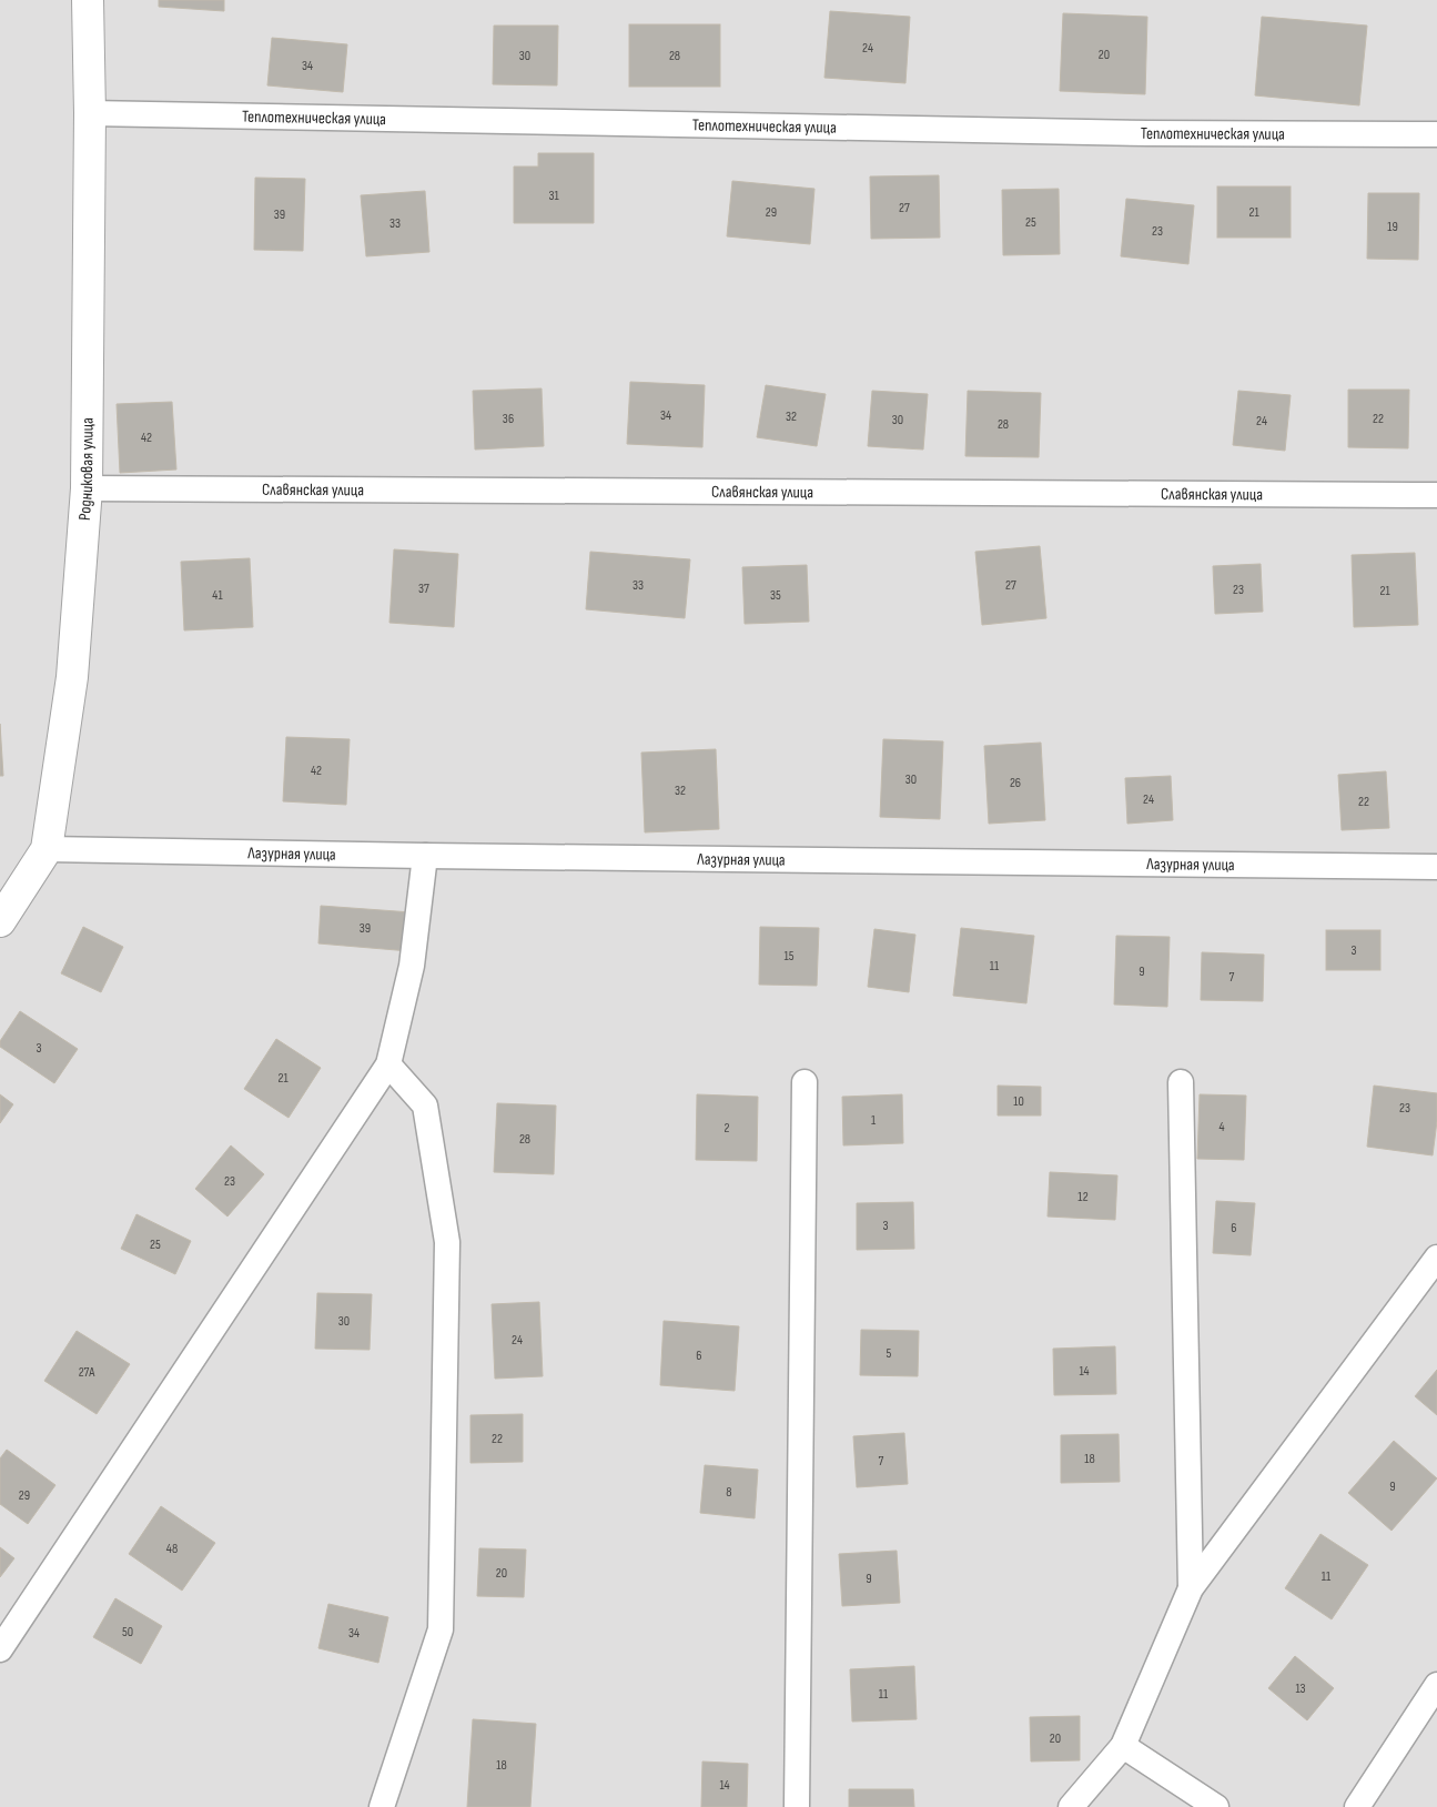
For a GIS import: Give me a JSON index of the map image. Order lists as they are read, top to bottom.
{
  "streets": {
    "street": [
      "Теплотехническая улица",
      "Родниковая улица",
      "Славянская улица",
      "Лазурная улица"
    ]
  },
  "crossings": [
    ["Теплотехническая улица", "Родниковая улица"],
    ["Родниковая улица", "Славянская улица"],
    ["Родниковая улица", "Лазурная улица"]
  ],
  "house_numbers": [
    "24",
    "20",
    "30",
    "28",
    "34",
    "31",
    "27",
    "29",
    "21",
    "39",
    "25",
    "33",
    "19",
    "23",
    "34",
    "32",
    "36",
    "22",
    "30",
    "24",
    "28",
    "42",
    "33",
    "27",
    "37",
    "23",
    "21",
    "41",
    "35",
    "42",
    "30",
    "26",
    "32",
    "24",
    "22",
    "39",
    "3",
    "15",
    "11",
    "9",
    "7",
    "3",
    "21",
    "10",
    "23",
    "1",
    "4",
    "2",
    "28",
    "23",
    "12",
    "3",
    "6",
    "25",
    "30",
    "24",
    "5",
    "6",
    "14",
    "27А",
    "22",
    "18",
    "7",
    "9",
    "8",
    "29",
    "48",
    "20",
    "11",
    "9",
    "50",
    "34",
    "13",
    "11",
    "20",
    "18",
    "14"
  ]
}
